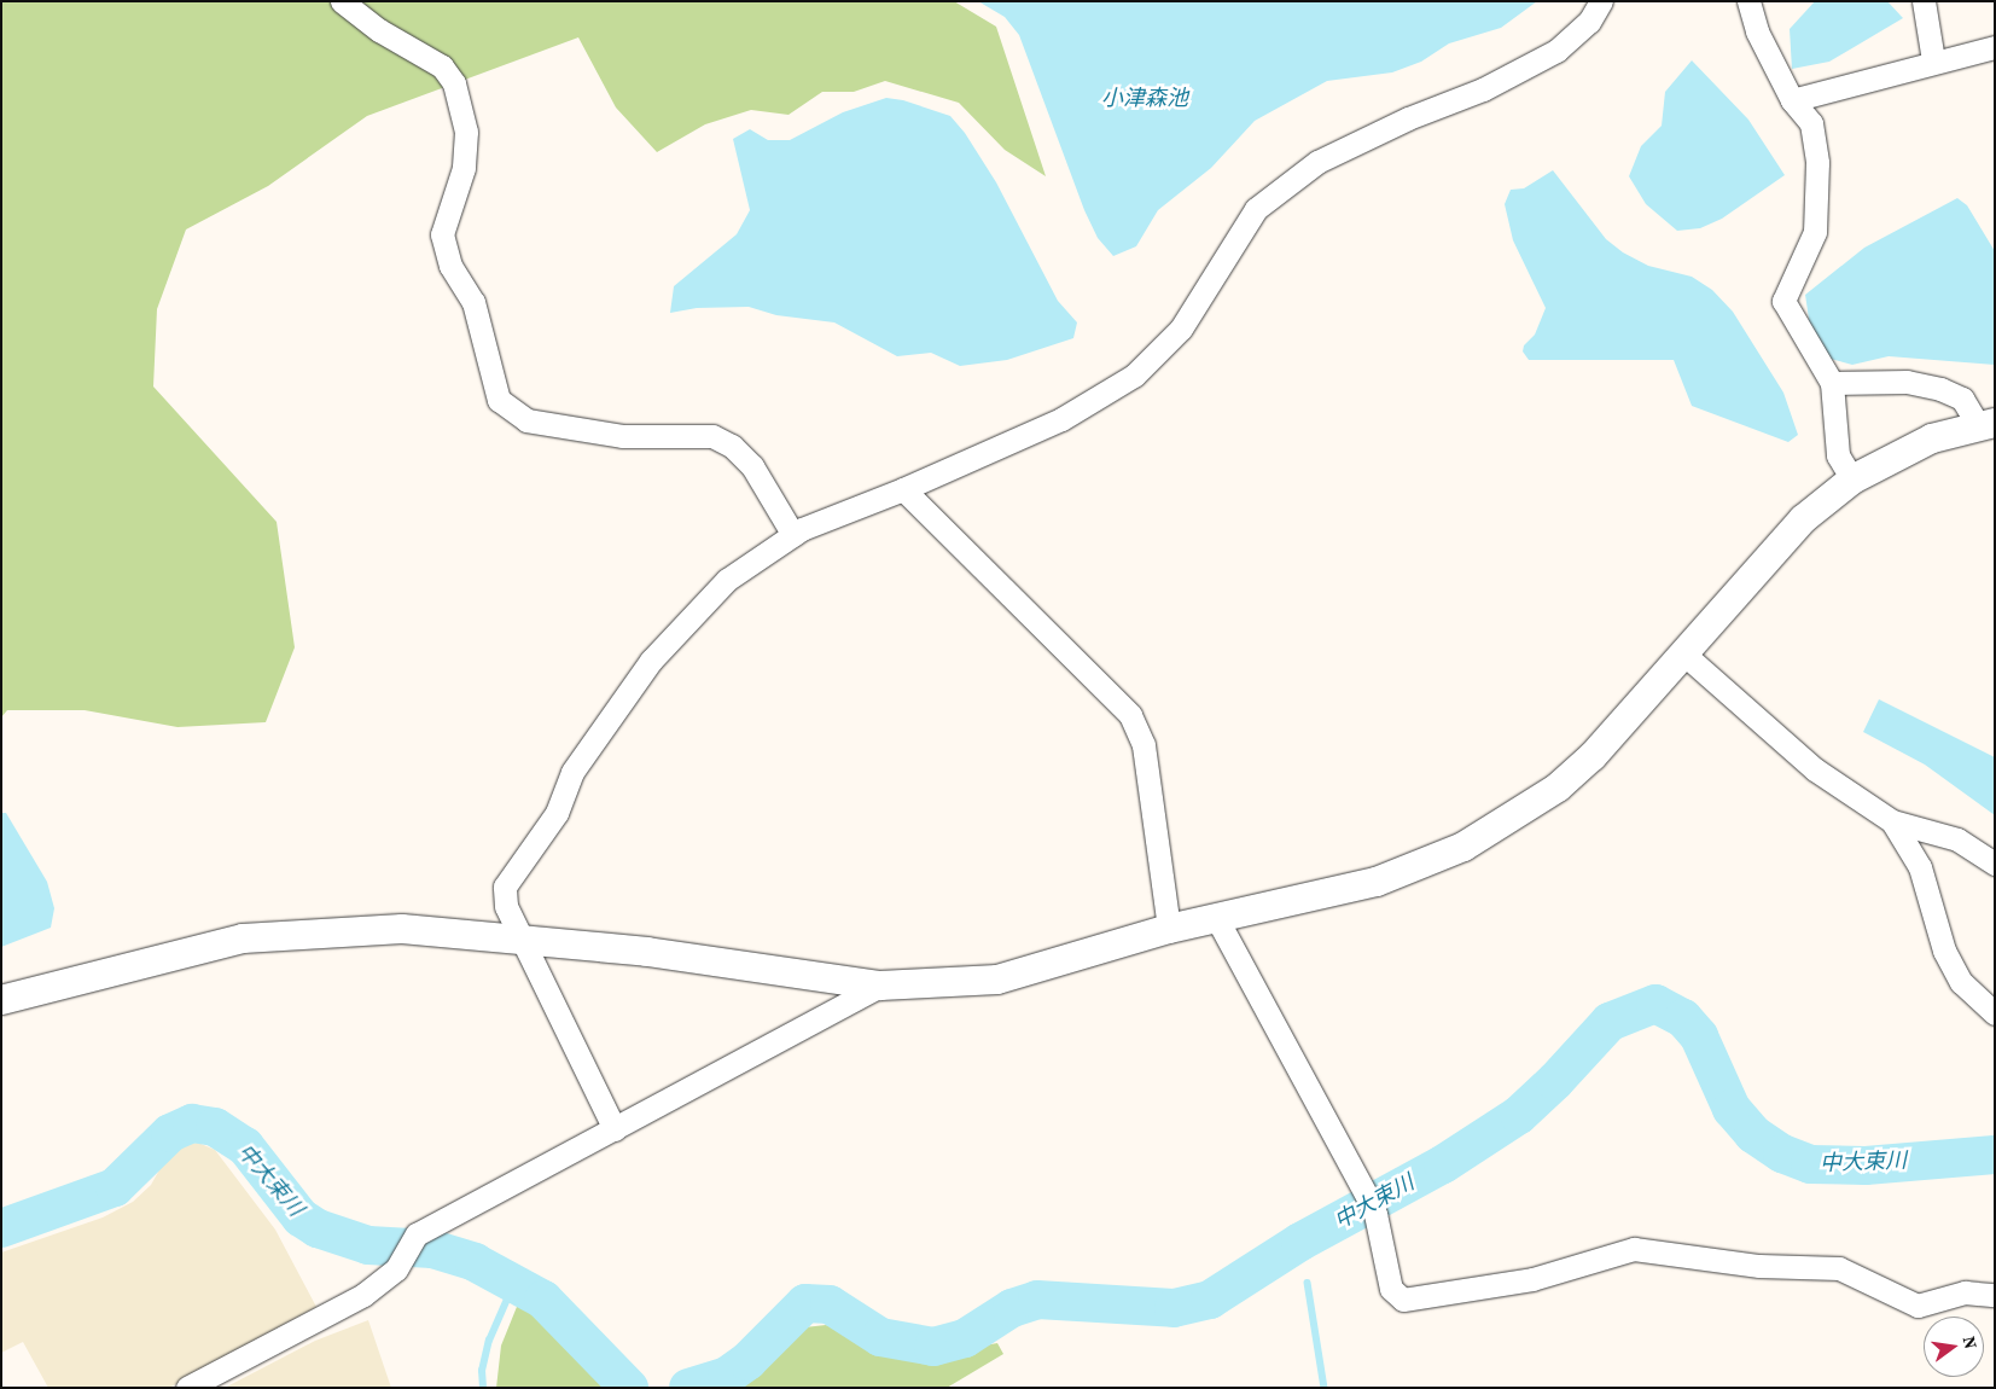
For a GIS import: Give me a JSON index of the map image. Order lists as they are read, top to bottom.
{
  "water": ["小津森池", "中大束川"],
  "north": "right"
}
